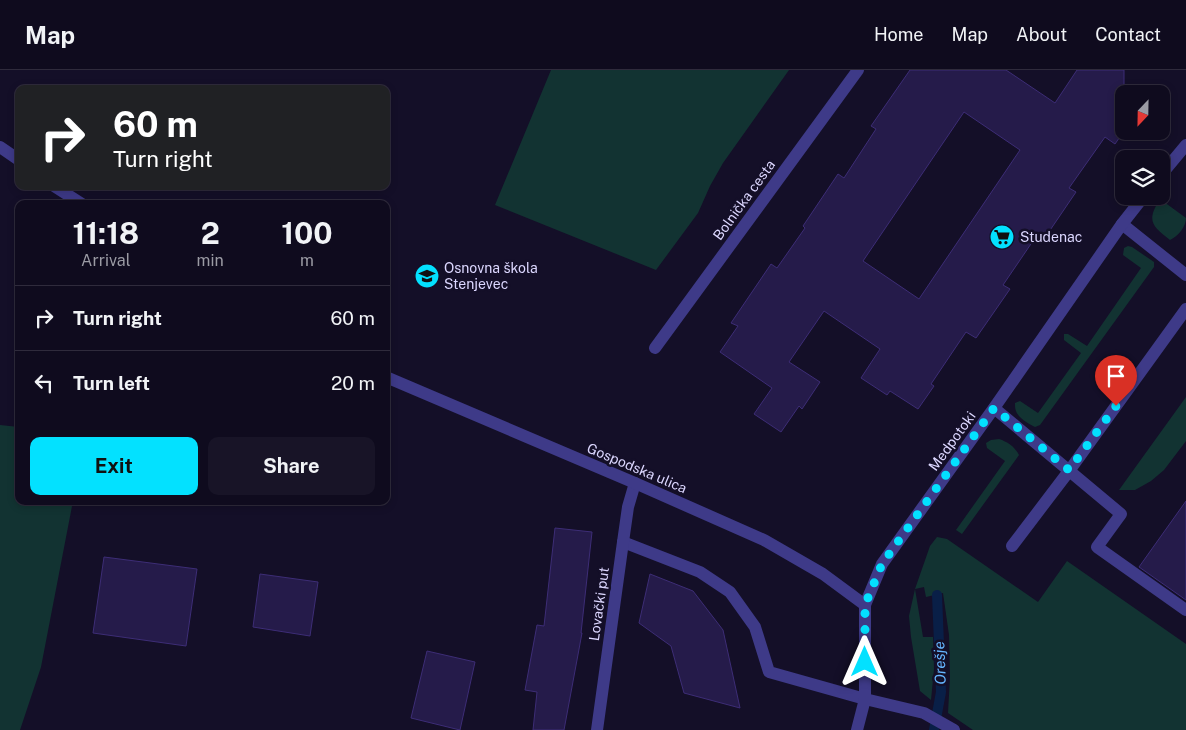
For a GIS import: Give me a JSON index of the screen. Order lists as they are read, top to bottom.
{
  "streets": {
    "street": [
      "Bolnička cesta",
      "Medpotoki",
      "Gospodska ulica",
      "Lovački put"
    ]
  },
  "crossings": [
    ["Medpotoki", "Gospodska ulica"],
    ["Gospodska ulica", "Lovački put"]
  ],
  "water": ["Orešje"],
  "places": {
    "supermarket": ["Studenac"],
    "school or university": ["Osnovna škola Stenjevec"]
  },
  "north": "bottom",
  "page": {
    "header": "Map",
    "nav": [
      "Home",
      "Map",
      "About",
      "Contact"
    ],
    "turn": ["60 m", "Turn right"],
    "eta": [
      "11:18",
      "Arrival",
      "2",
      "min",
      "100",
      "m"
    ],
    "list": [
      {
        "name": "Turn right",
        "value": "60 m"
      },
      {
        "name": "Turn left",
        "value": "20 m"
      }
    ],
    "buttons": ["Exit", "Share"]
  }
}
